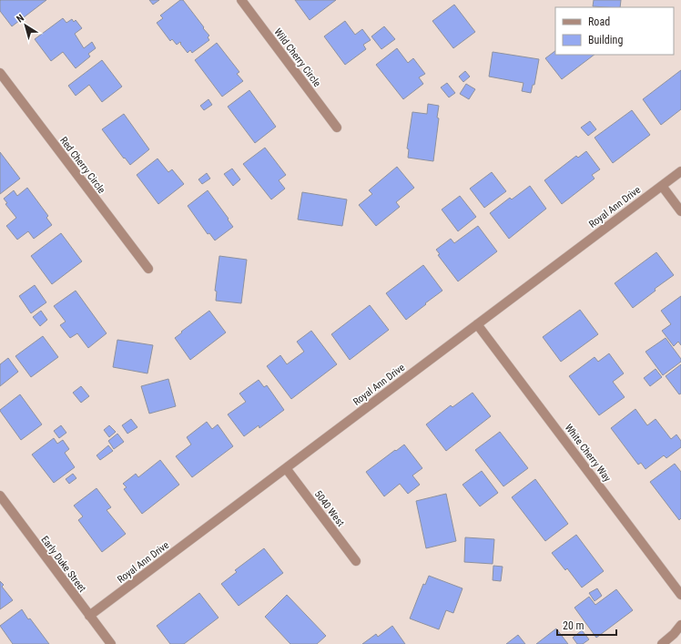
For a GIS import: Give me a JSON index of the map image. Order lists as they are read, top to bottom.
{
  "streets": {
    "street": [
      "Wild Cherry Circle",
      "Red Cherry Circle",
      "Royal Ann Drive",
      "White Cherry Way",
      "5040 West",
      "Early Duke Street"
    ]
  },
  "crossings": [
    ["Royal Ann Drive", "White Cherry Way"],
    ["Royal Ann Drive", "5040 West"],
    ["Royal Ann Drive", "Early Duke Street"]
  ],
  "legend": ["Road", "Building"],
  "scale_bar": "20 m",
  "north": "top left"
}
